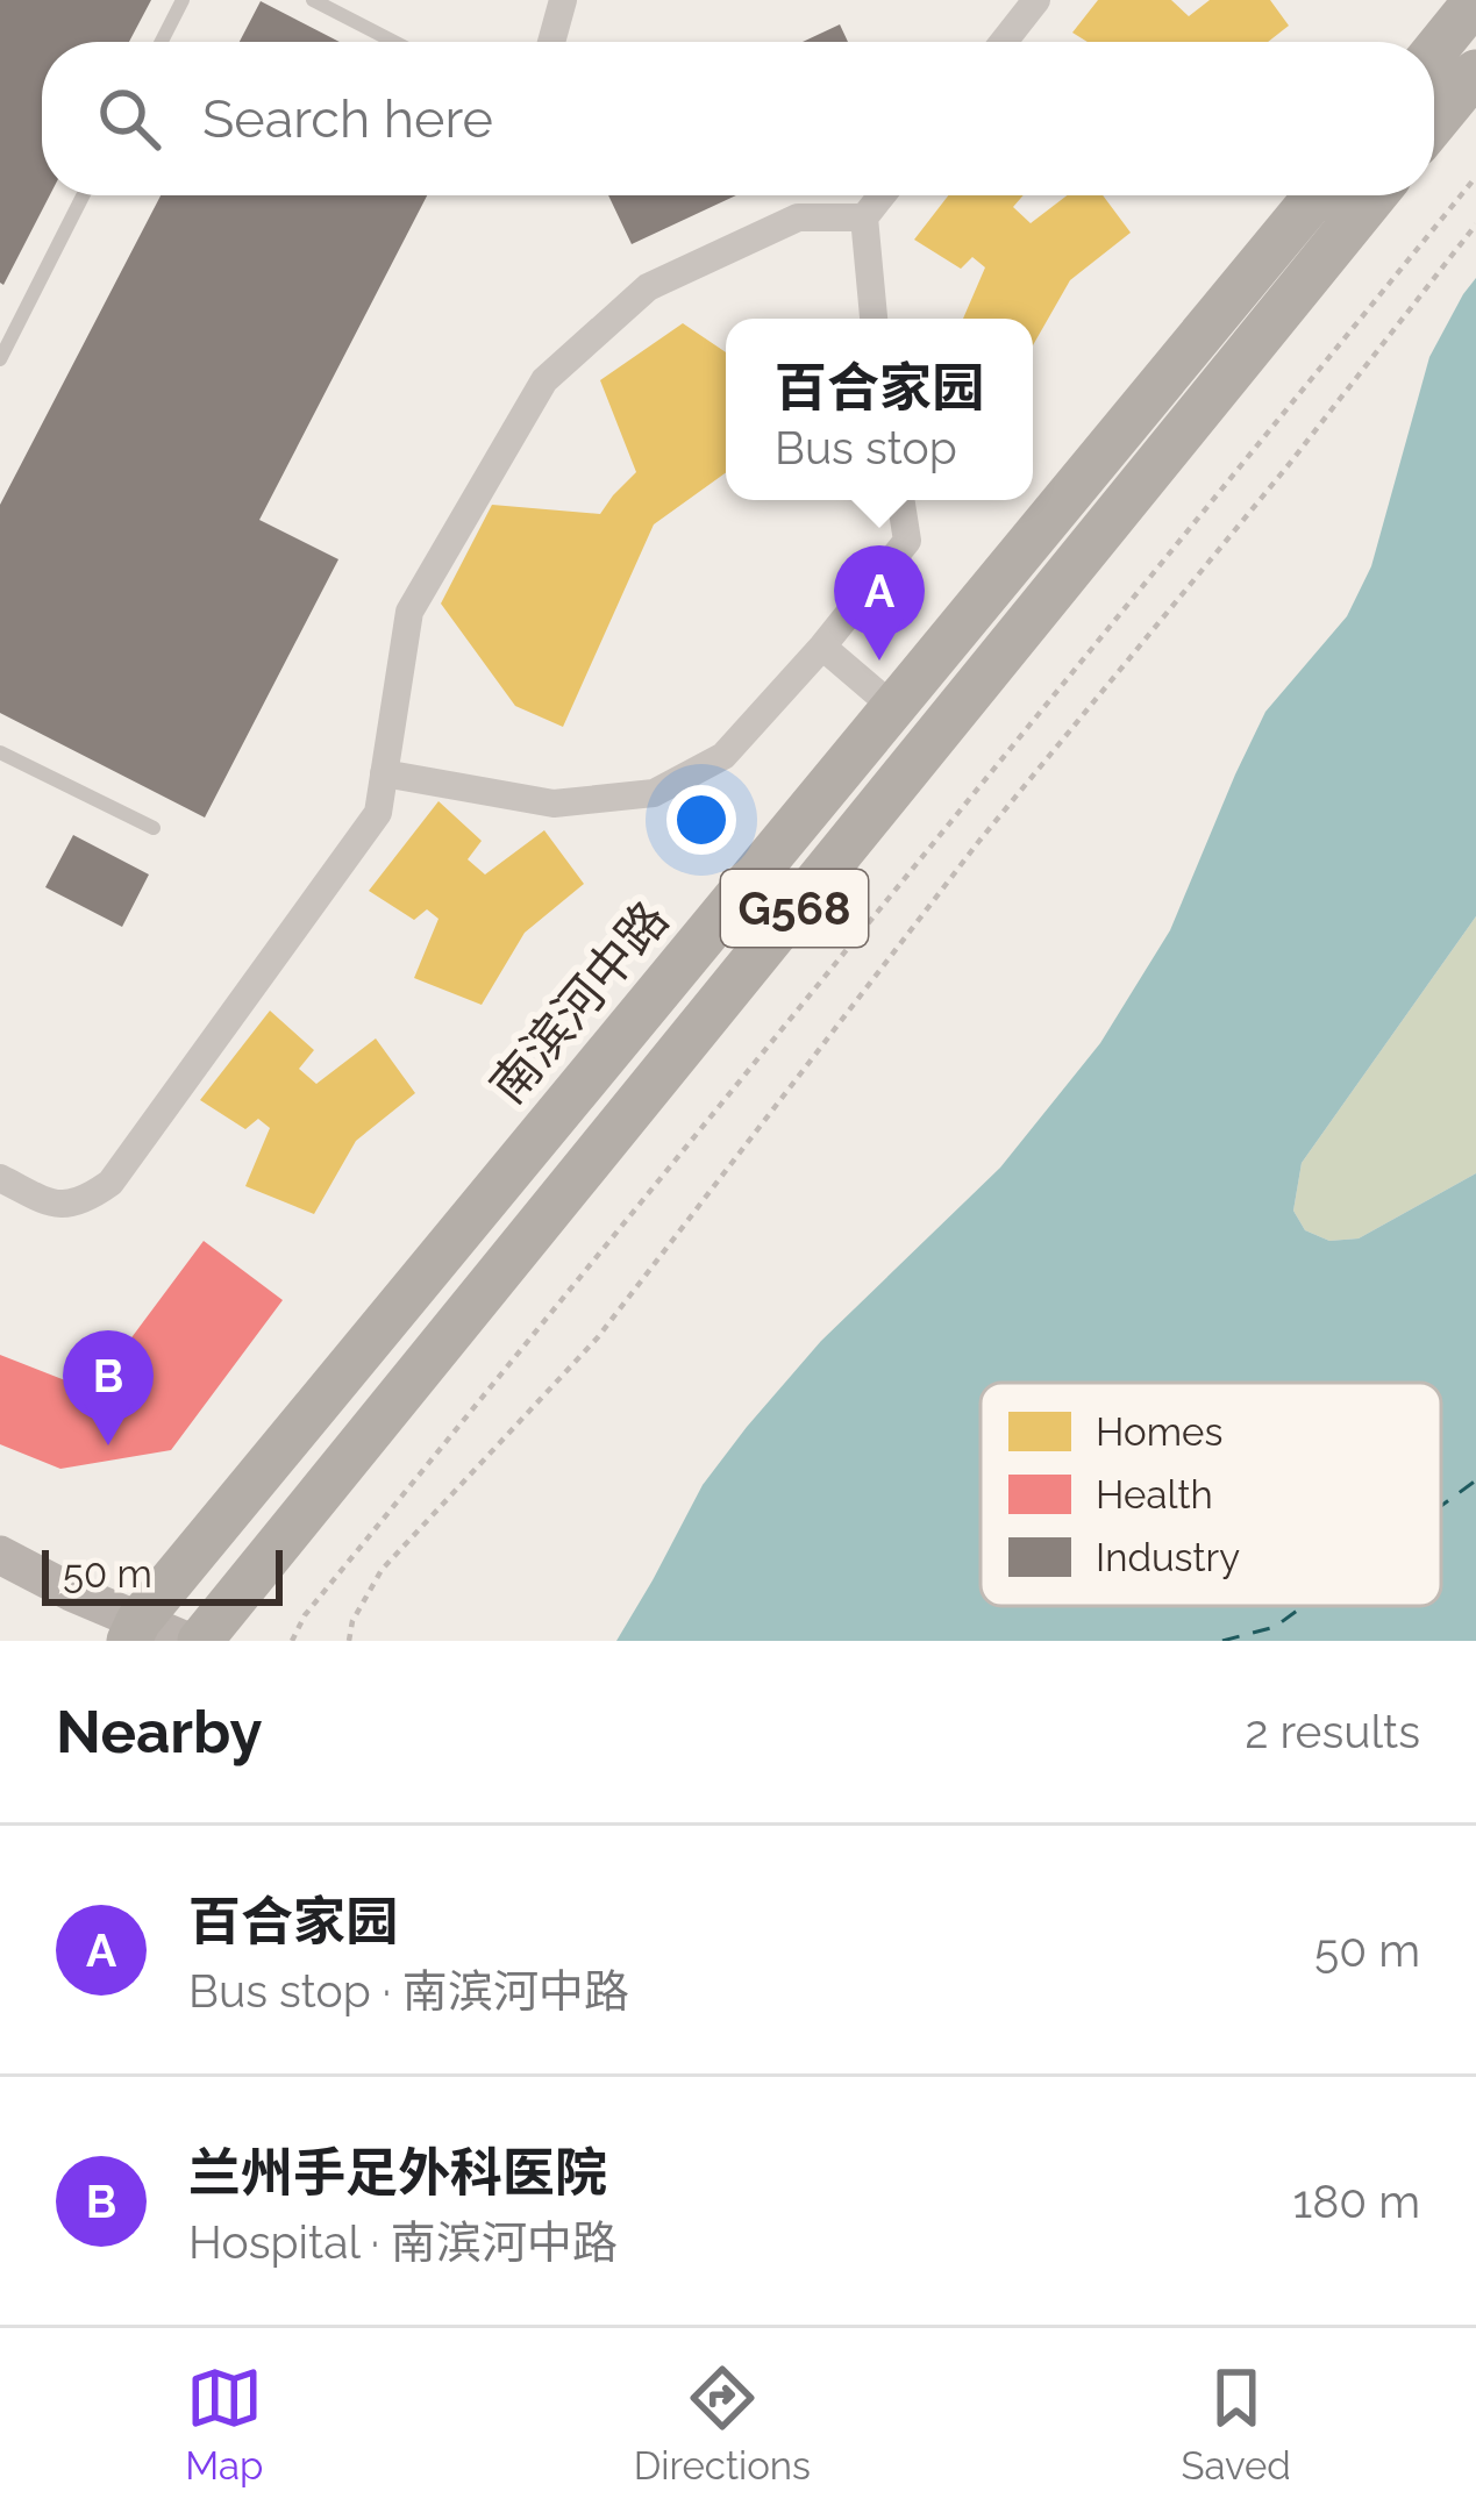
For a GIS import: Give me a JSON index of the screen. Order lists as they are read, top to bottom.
{
  "streets": {
    "highway": ["G568", "南滨河中路"]
  },
  "legend": ["Homes", "Health", "Industry"],
  "scale_bar": "50 m",
  "page": {
    "search": "Search here",
    "popup": ["百合家园", "Bus stop"],
    "pins": ["A", "B"],
    "scale": "50 m",
    "heading": ["Nearby", "2 results"],
    "list": [
      {
        "mark": "A",
        "name": "百合家园",
        "note": "Bus stop · 南滨河中路",
        "value": "50 m"
      },
      {
        "mark": "B",
        "name": "兰州手足外科医院",
        "note": "Hospital · 南滨河中路",
        "value": "180 m"
      }
    ],
    "nav": ["Map", "Directions", "Saved"]
  }
}
